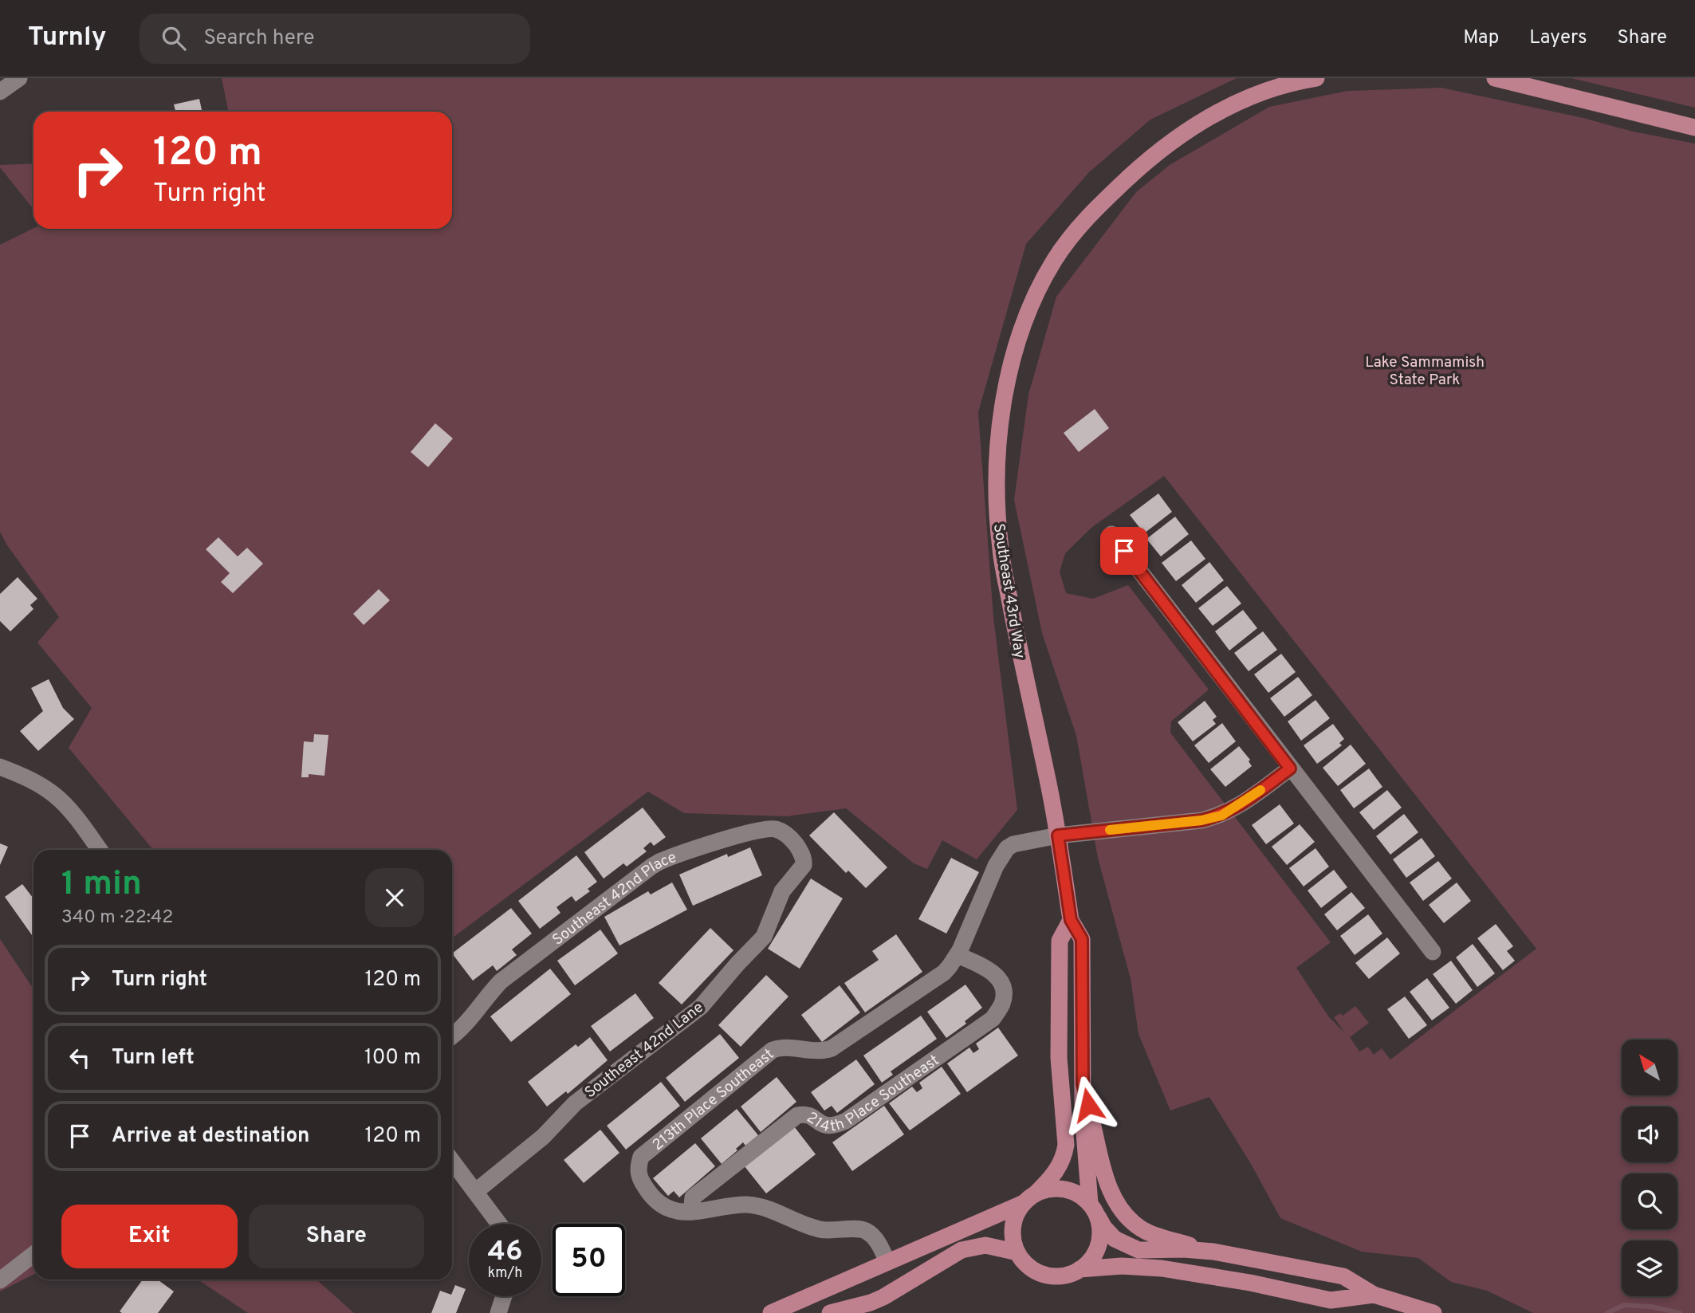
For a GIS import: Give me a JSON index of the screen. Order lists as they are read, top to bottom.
{
  "streets": {
    "main road": ["Southeast 43rd Way"],
    "street": [
      "Southeast 42nd Place",
      "Southeast 42nd Lane",
      "214th Place Southeast",
      "213th Place Southeast"
    ]
  },
  "crossings": [
    ["Southeast 43rd Way", "213th Place Southeast"],
    ["Southeast 42nd Place", "Southeast 42nd Lane"],
    ["214th Place Southeast", "213th Place Southeast"]
  ],
  "parks": ["Lake Sammamish State Park"],
  "north": "top left",
  "page": {
    "header": "Turnly",
    "search": "Search here",
    "nav": ["Map", "Layers", "Share"],
    "turn": ["120 m", "Turn right"],
    "heading": ["1 min", "340 m · 22:42"],
    "list": [
      {
        "name": "Turn right",
        "value": "120 m"
      },
      {
        "name": "Turn left",
        "value": "100 m"
      },
      {
        "name": "Arrive at destination",
        "value": "120 m"
      }
    ],
    "buttons": ["Exit", "Share"],
    "speed": "46 km/h",
    "limit": "50"
  }
}
